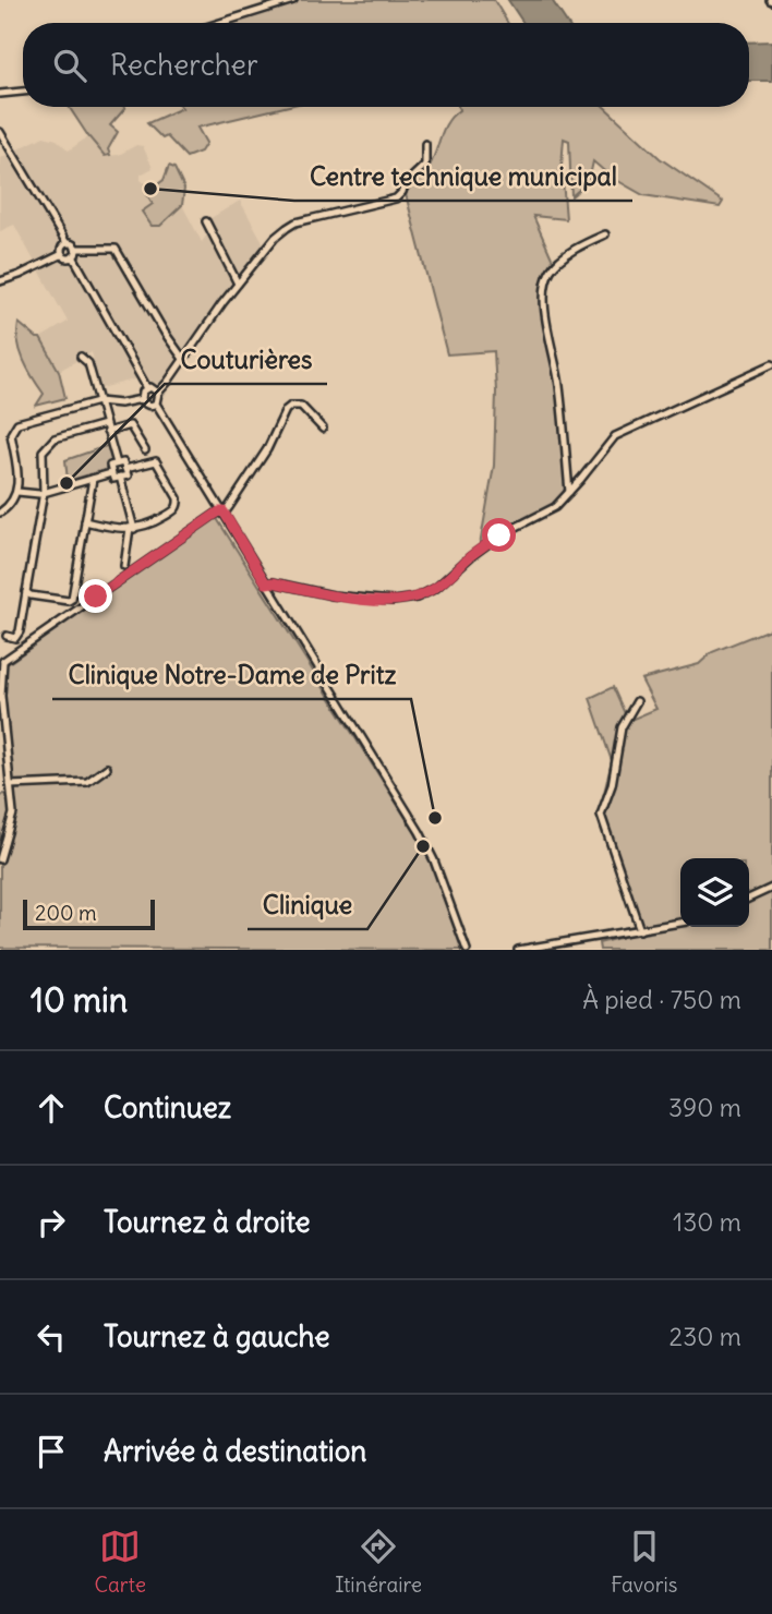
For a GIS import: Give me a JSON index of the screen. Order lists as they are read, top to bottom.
{
  "places": [
    "Centre technique municipal",
    "Couturières",
    "Clinique Notre-Dame de Pritz",
    "Clinique"
  ],
  "scale_bar": "200 m",
  "page": {
    "search": "Rechercher",
    "scale": "200 m",
    "heading": ["10 min", "À pied · 750 m"],
    "list": [
      ["Continuez", "390 m"],
      ["Tournez à droite", "130 m"],
      ["Tournez à gauche", "230 m"],
      "Arrivée à destination"
    ],
    "nav": ["Carte", "Itinéraire", "Favoris"]
  }
}
